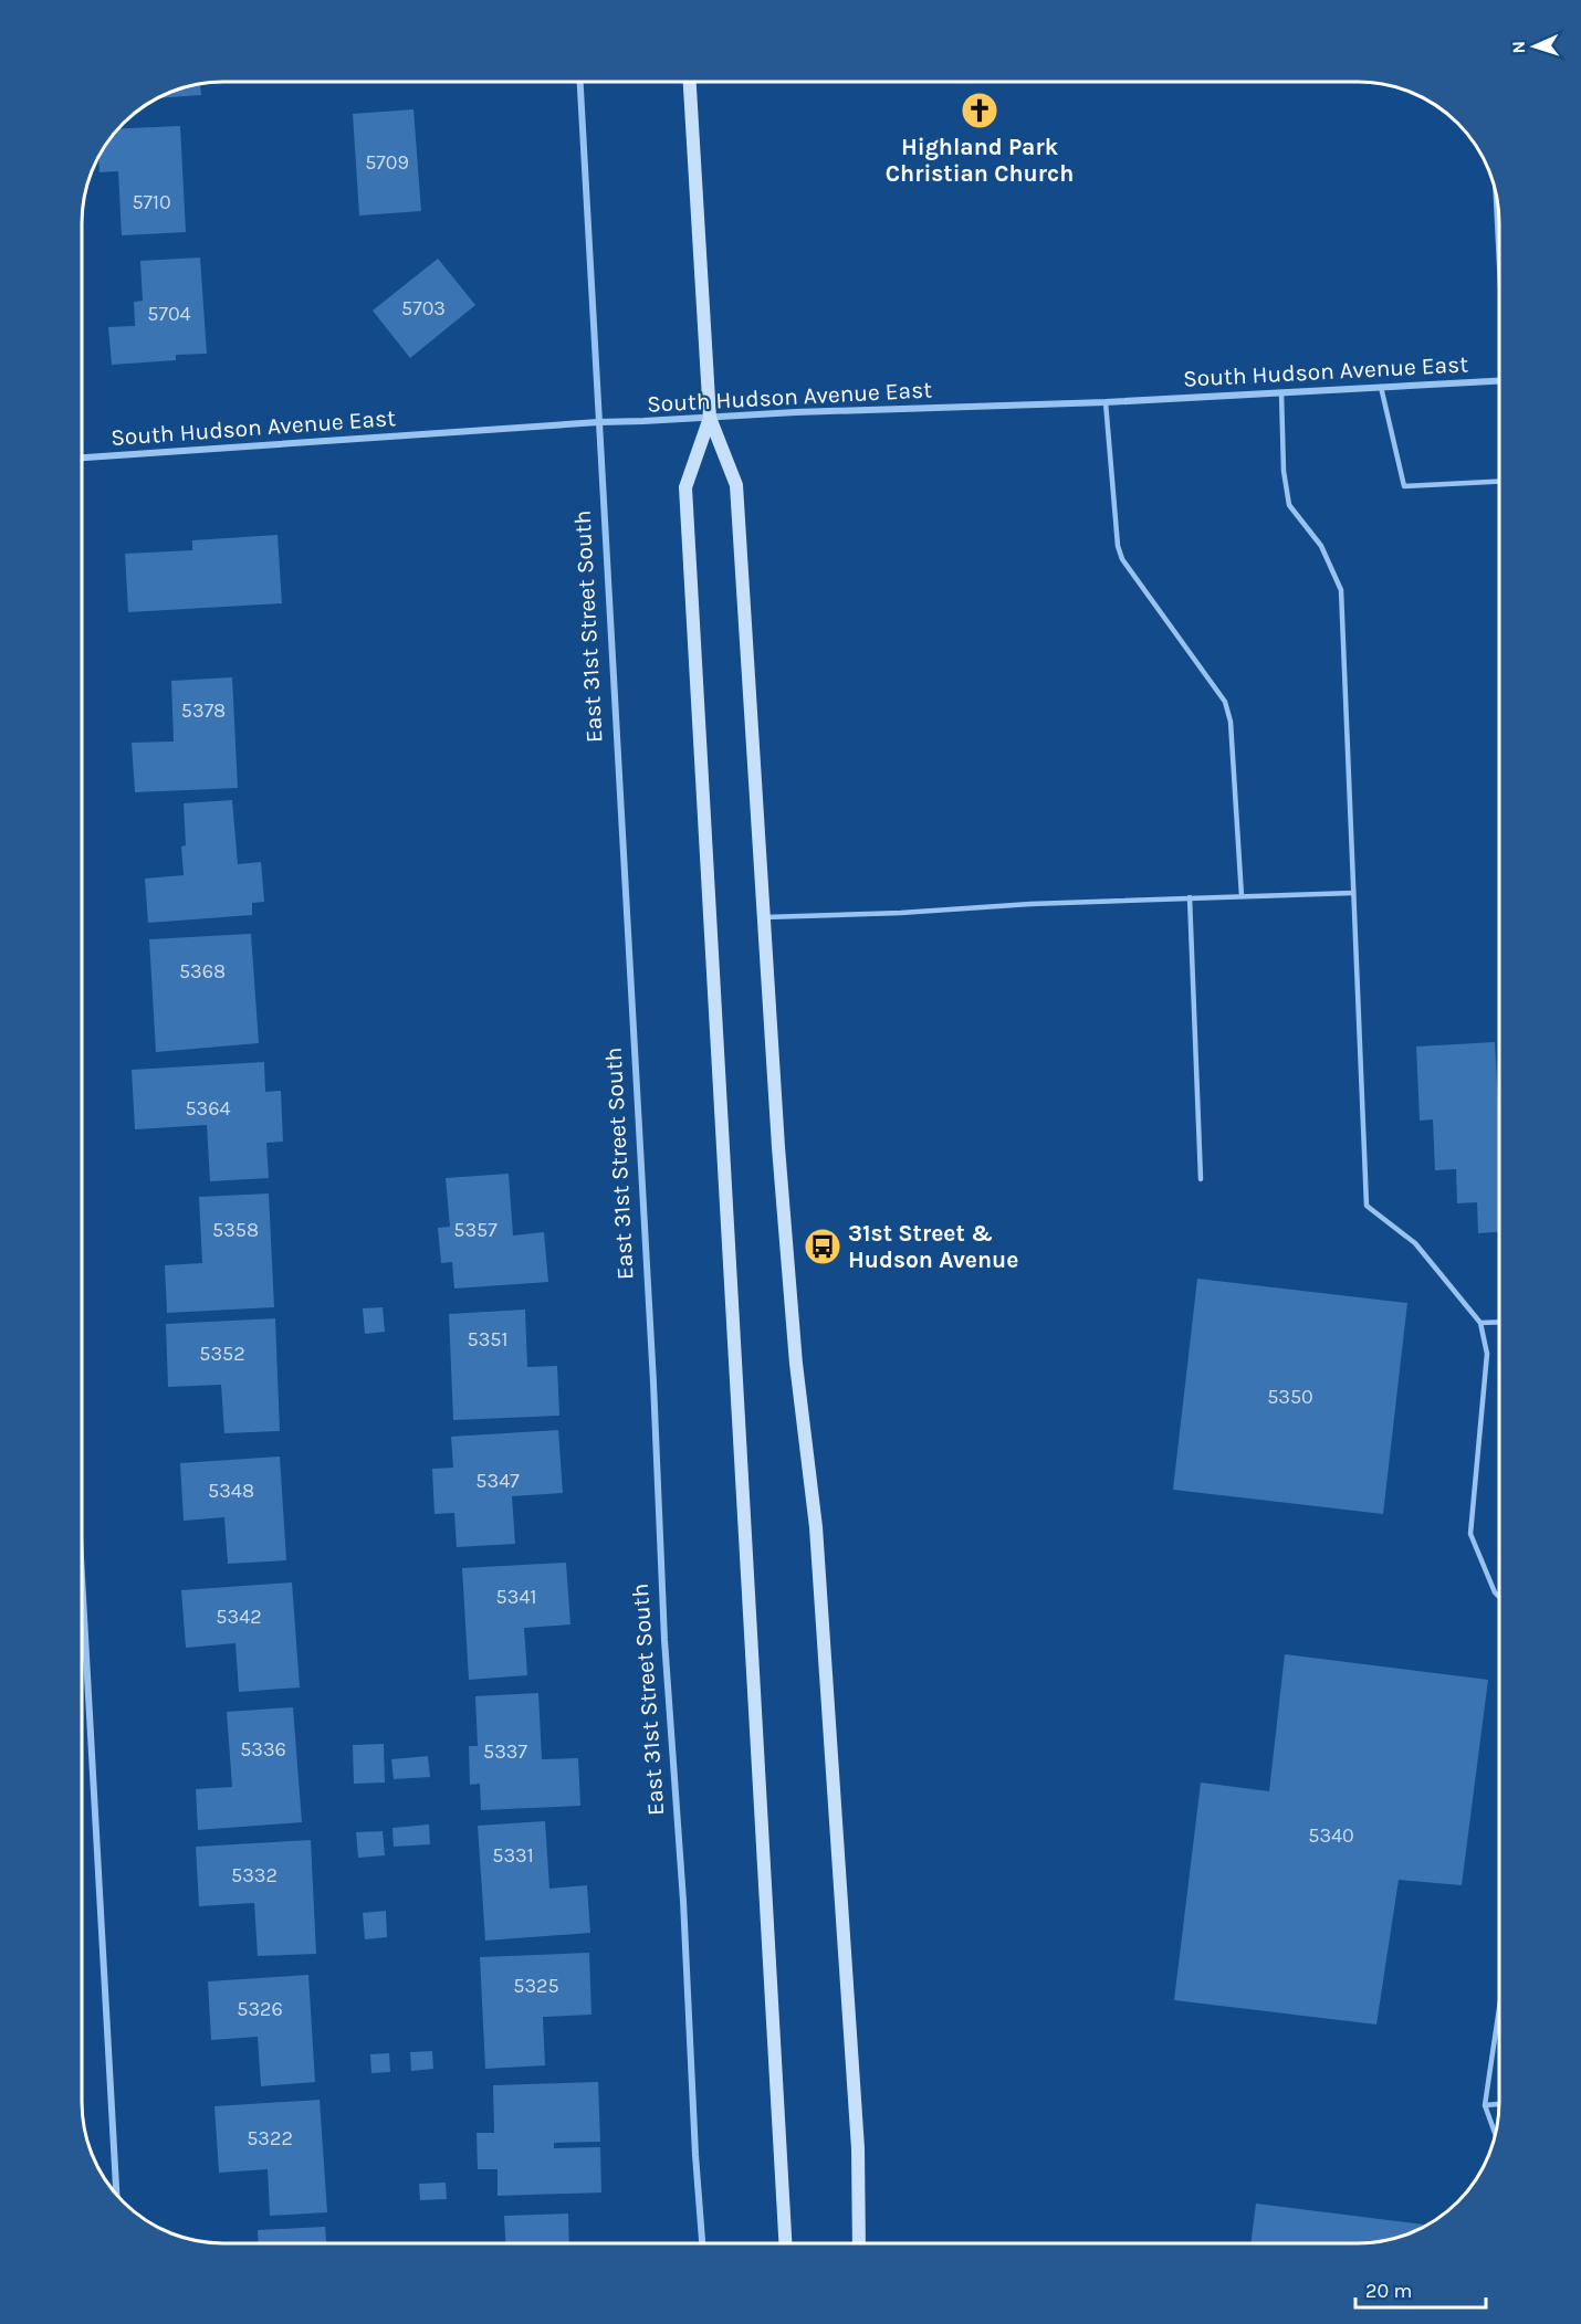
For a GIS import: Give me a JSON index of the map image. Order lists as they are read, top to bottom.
{
  "streets": {
    "street": ["South Hudson Avenue East", "East 31st Street South"]
  },
  "crossings": [
    ["South Hudson Avenue East", "East 31st Street South"]
  ],
  "places": {
    "church": ["Highland Park Christian Church"],
    "bus stop": ["31st Street & Hudson Avenue"]
  },
  "house_numbers": [
    "5709",
    "5710",
    "5703",
    "5704",
    "5378",
    "5368",
    "5364",
    "5358",
    "5357",
    "5351",
    "5352",
    "5350",
    "5347",
    "5348",
    "5341",
    "5342",
    "5336",
    "5337",
    "5340",
    "5331",
    "5332",
    "5325",
    "5326",
    "5322"
  ],
  "scale_bar": "20 m",
  "north": "left"
}
